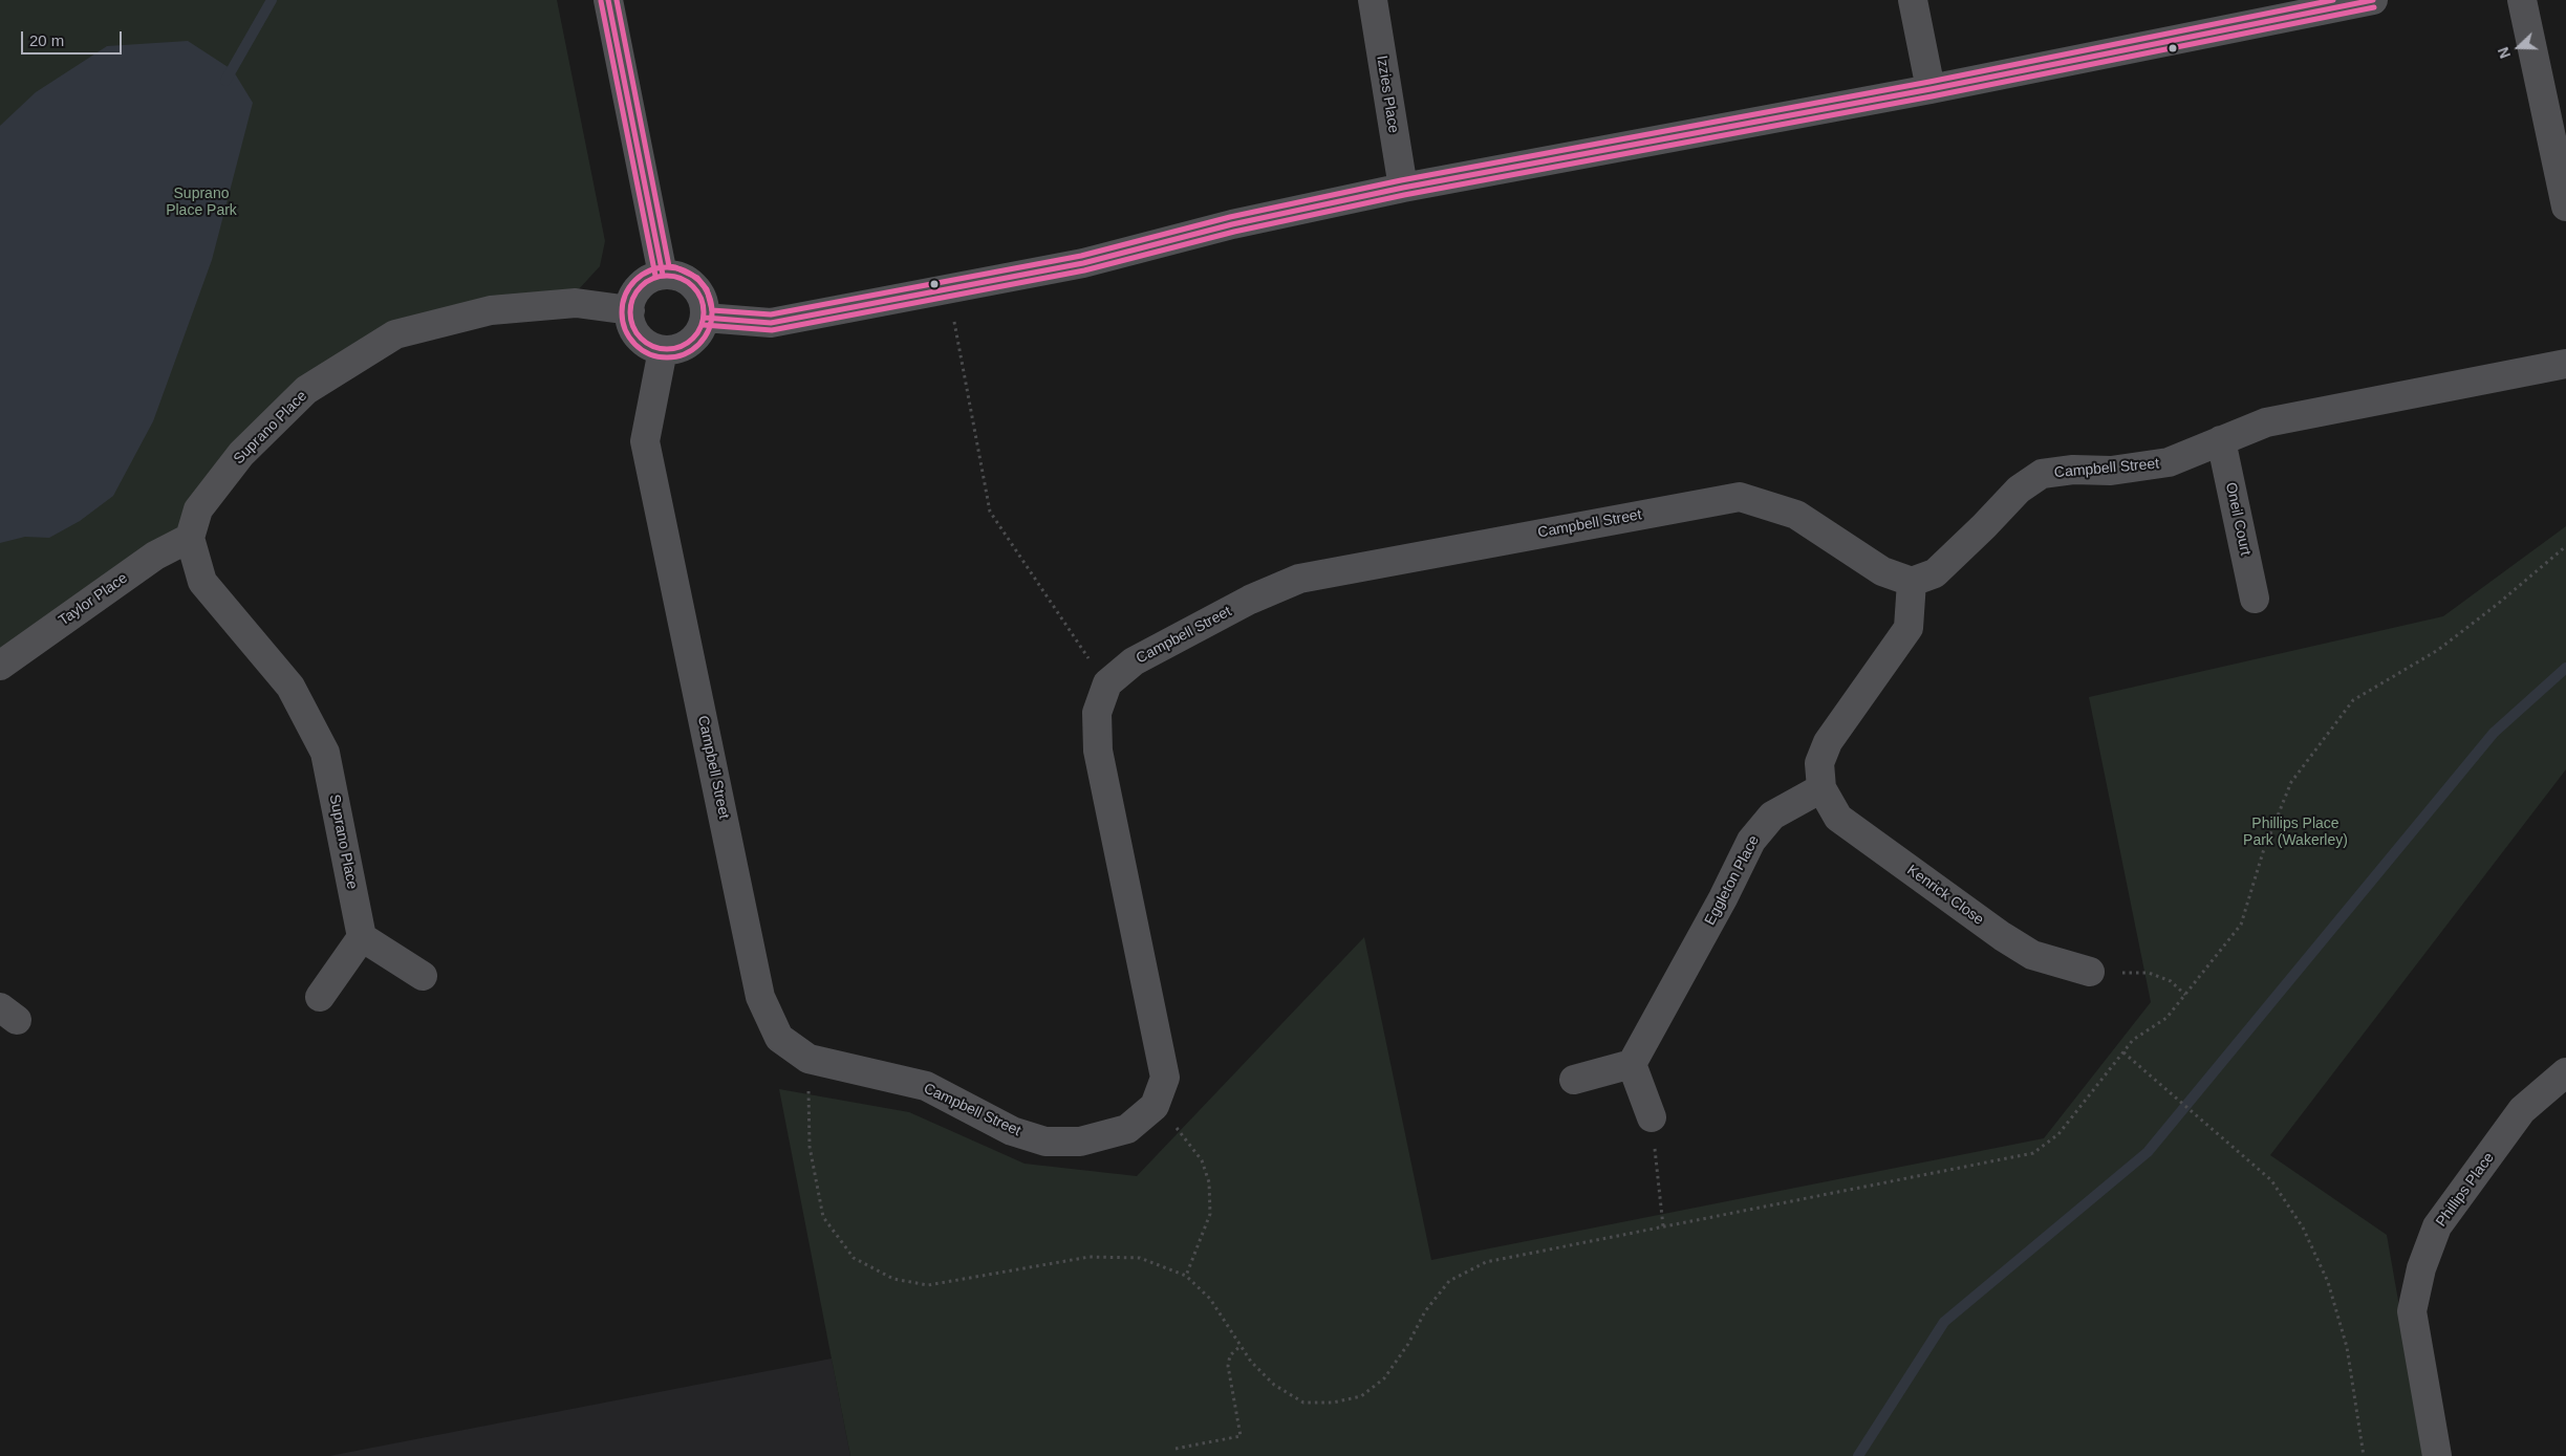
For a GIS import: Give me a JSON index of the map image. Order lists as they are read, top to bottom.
{
  "streets": {
    "street": [
      "Izzies Place",
      "Suprano Place",
      "Campbell Street",
      "Oneil Court",
      "Taylor Place",
      "Eggleton Place",
      "Kenrick Close",
      "Phillips Place"
    ]
  },
  "crossings": [
    ["Suprano Place", "Campbell Street"],
    ["Suprano Place", "Taylor Place"],
    ["Campbell Street", "Oneil Court"],
    ["Eggleton Place", "Kenrick Close"]
  ],
  "parks": ["Suprano Place Park", "Phillips Place Park (Wakerley)"],
  "scale_bar": "20 m",
  "north": "left"
}
